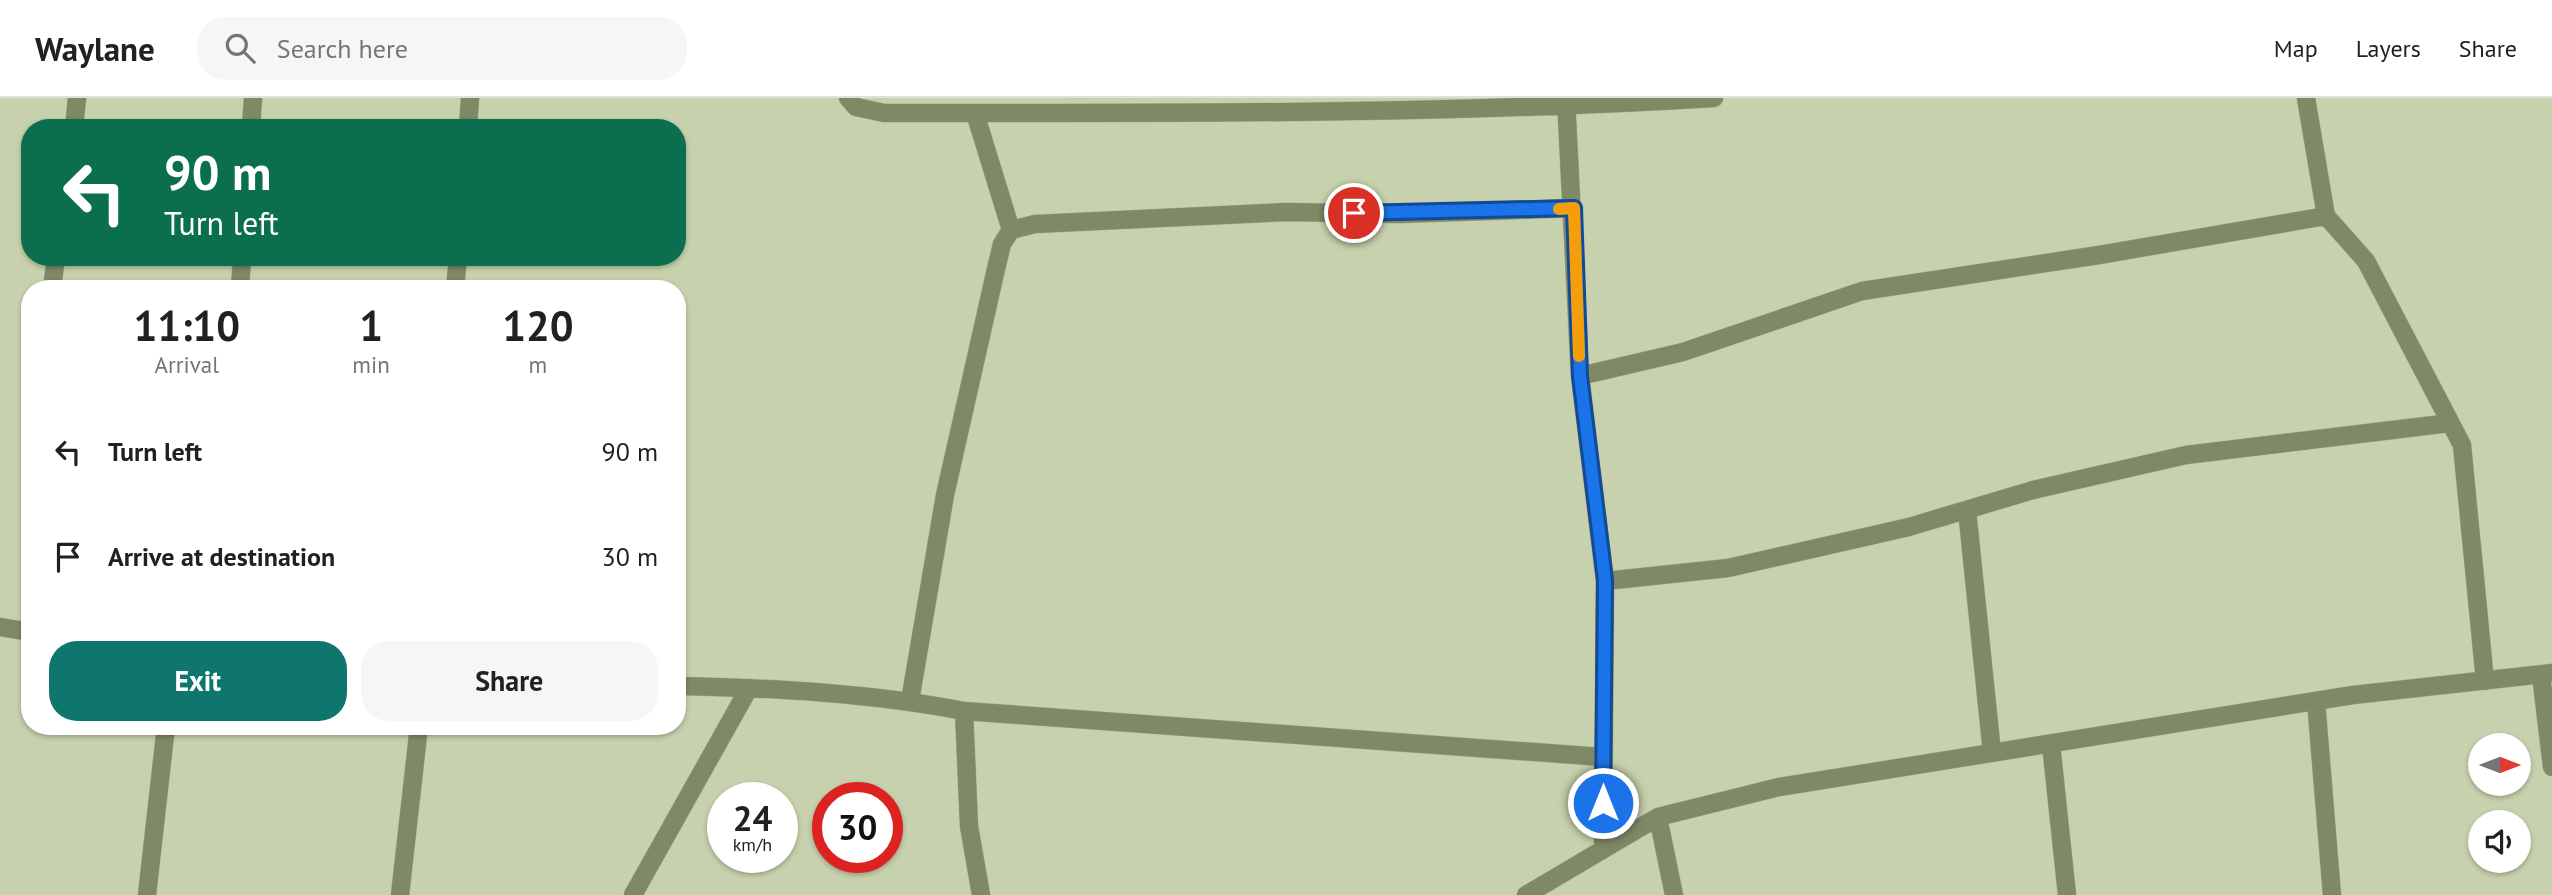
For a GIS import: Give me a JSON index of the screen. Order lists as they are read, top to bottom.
{
  "north": "right",
  "page": {
    "header": "Waylane",
    "search": "Search here",
    "nav": ["Map", "Layers", "Share"],
    "turn": ["90 m", "Turn left"],
    "eta": [
      "11:10",
      "Arrival",
      "1",
      "min",
      "120",
      "m"
    ],
    "list": [
      {
        "name": "Turn left",
        "value": "90 m"
      },
      {
        "name": "Arrive at destination",
        "value": "30 m"
      }
    ],
    "buttons": ["Exit", "Share"],
    "speed": "24 km/h",
    "limit": "30"
  }
}
